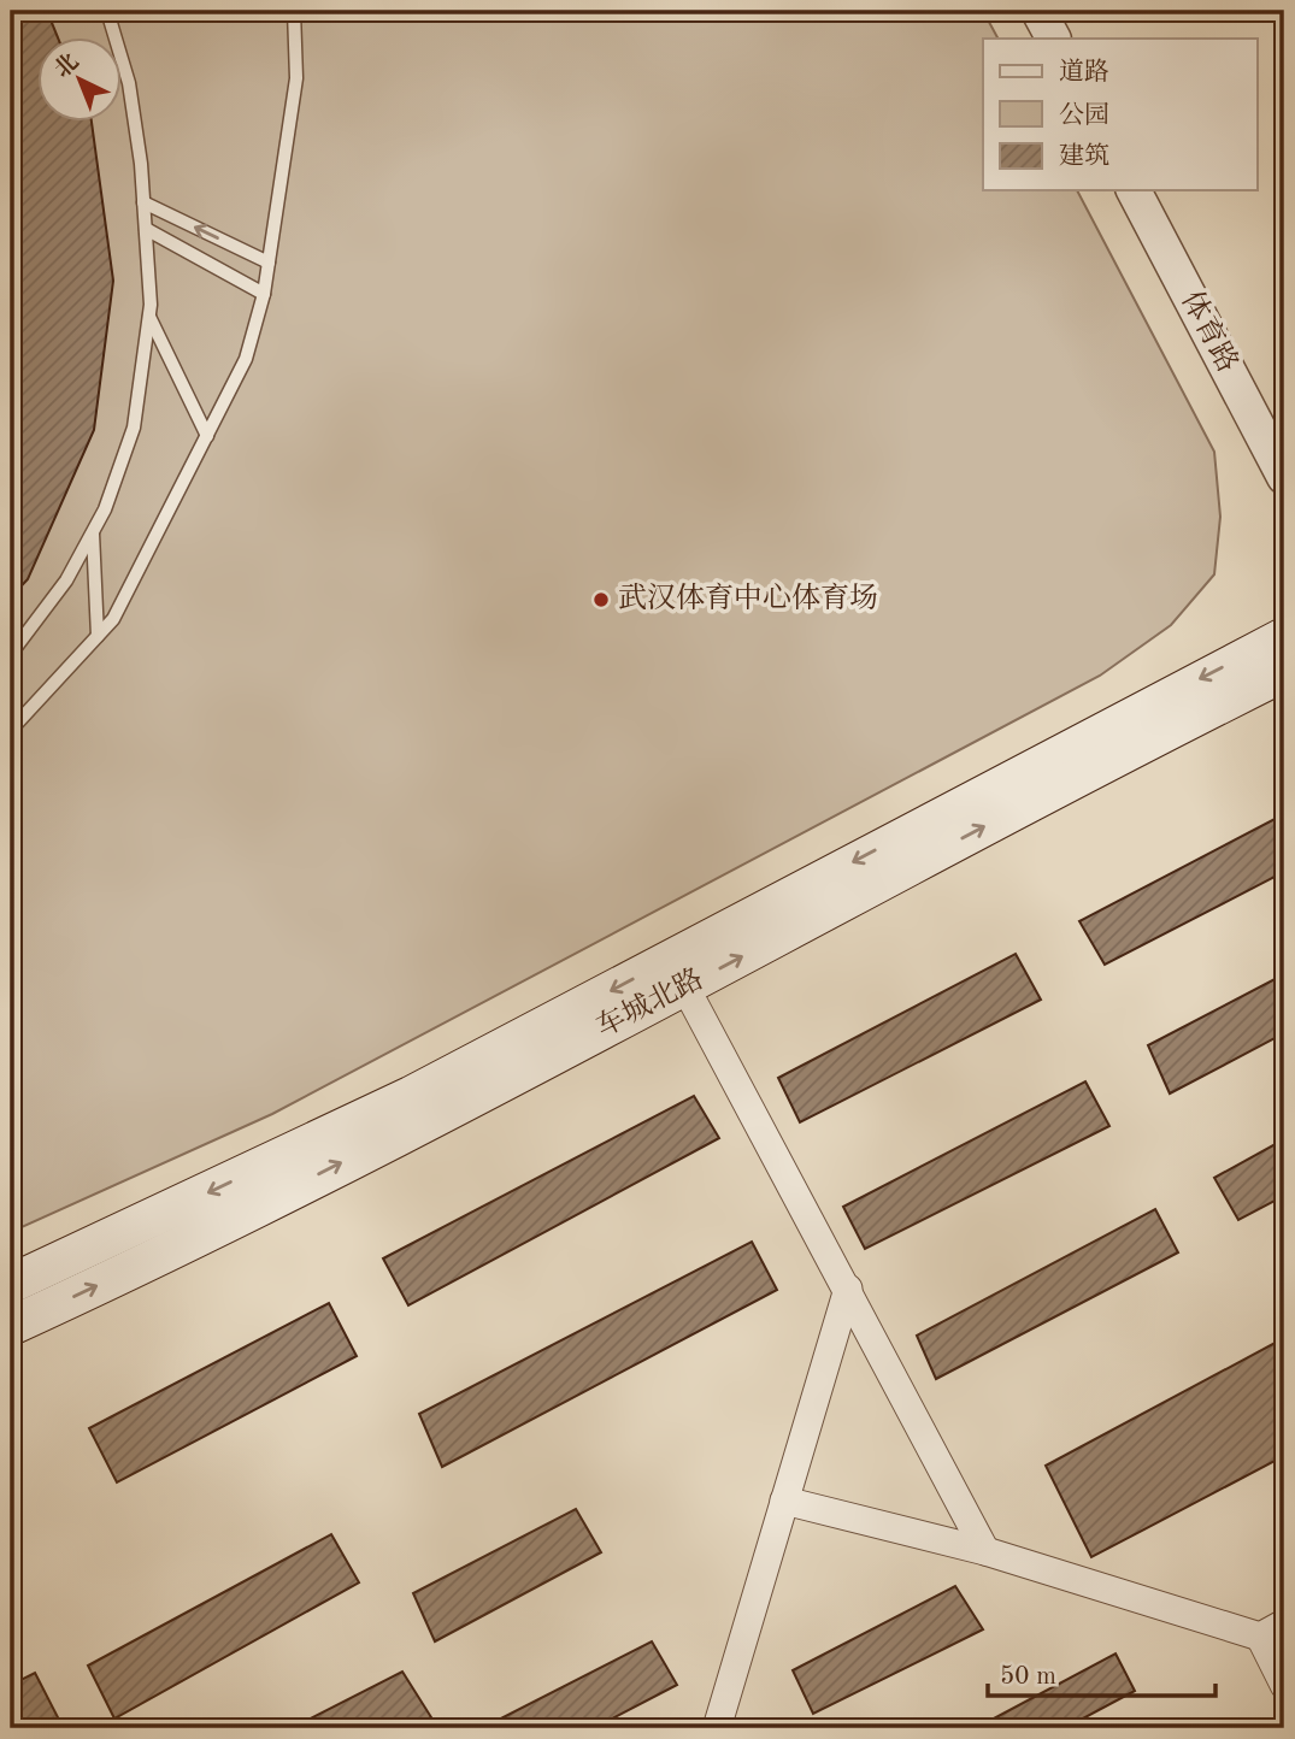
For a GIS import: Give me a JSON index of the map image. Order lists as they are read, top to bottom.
{
  "streets": {
    "main road": ["车城北路"],
    "street": ["体育路"]
  },
  "places": ["武汉体育中心体育场"],
  "legend": ["道路", "公园", "建筑"],
  "scale_bar": "50 m",
  "north": "top left"
}
